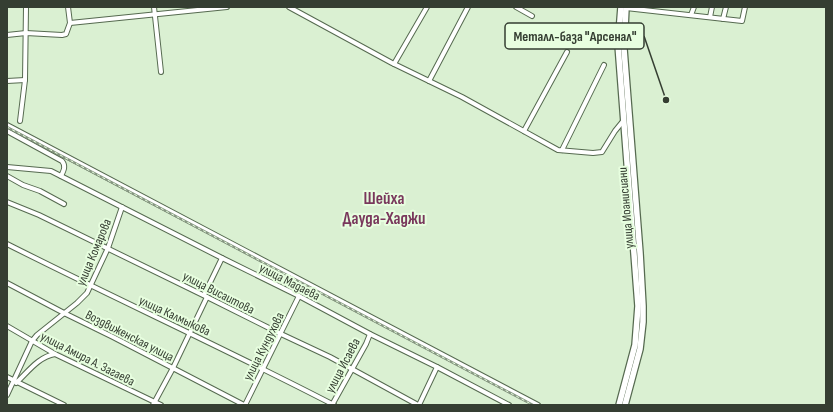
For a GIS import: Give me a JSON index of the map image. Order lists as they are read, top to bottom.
{
  "streets": {
    "main road": ["улица Иоанисиани"],
    "street": [
      "улица Комарова",
      "улица Мадаева",
      "улица Висаитова",
      "улица Калмыкова",
      "Воздвиженская улица",
      "улица Кундухова",
      "улица Амира А. Загаева",
      "улица Исаева"
    ]
  },
  "crossings": [
    ["улица Комарова", "улица Мадаева"],
    ["улица Комарова", "улица Висаитова"],
    ["улица Комарова", "улица Калмыкова"],
    ["улица Комарова", "Воздвиженская улица"],
    ["улица Комарова", "улица Амира А. Загаева"],
    ["улица Мадаева", "улица Кундухова"],
    ["улица Мадаева", "улица Исаева"],
    ["улица Висаитова", "улица Кундухова"],
    ["улица Висаитова", "улица Исаева"],
    ["улица Калмыкова", "улица Кундухова"],
    ["улица Калмыкова", "улица Исаева"],
    ["Воздвиженская улица", "улица Кундухова"]
  ],
  "districts": ["Шейха Дауда-Хаджи"],
  "places": ["Металл-база \"Арсенал\""]
}
